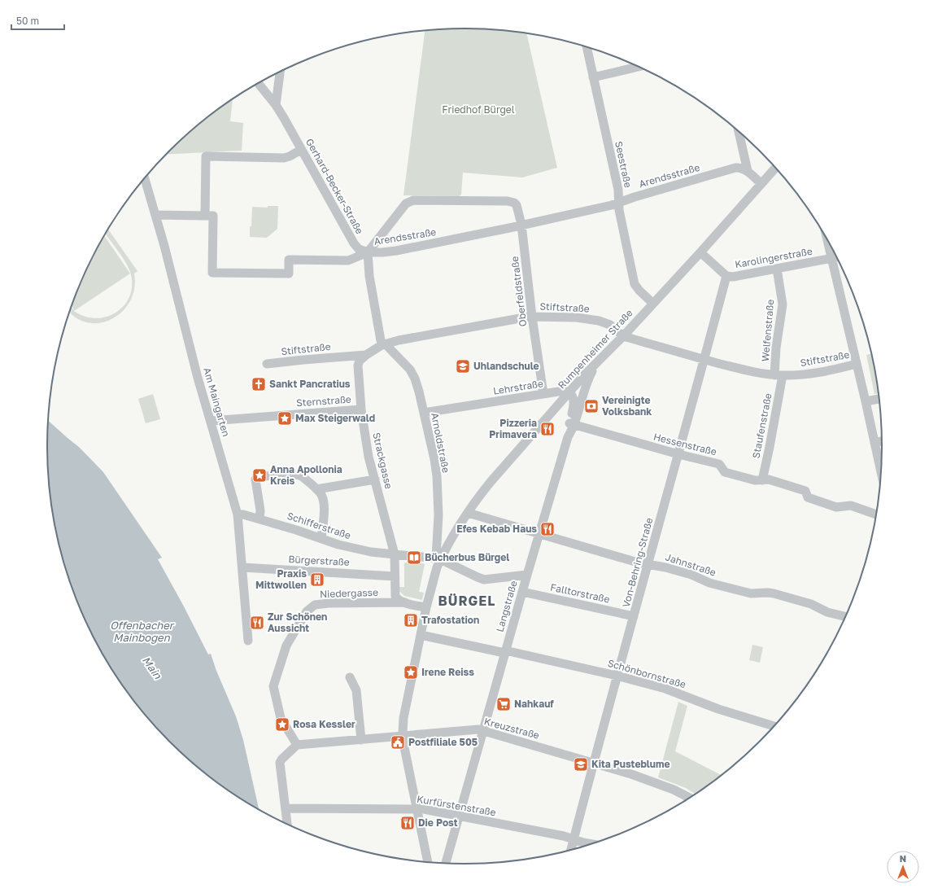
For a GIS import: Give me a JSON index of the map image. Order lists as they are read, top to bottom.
{
  "streets": {
    "street": [
      "Seestraße",
      "Arendsstraße",
      "Gerhard-Becker-Straße",
      "Karolingerstraße",
      "Oberfeldstraße",
      "Stiftstraße",
      "Welfenstraße",
      "Rumpenheimer Straße",
      "Lehrstraße",
      "Sternstraße",
      "Am Maingarten",
      "Staufenstraße",
      "Arnoldstraße",
      "Hessenstraße",
      "Strackgasse",
      "Schifferstraße",
      "Bürgerstraße",
      "Von-Behring-Straße",
      "Jahnstraße",
      "Niedergasse",
      "Falltorstraße",
      "Langstraße",
      "Schönbornstraße",
      "Kreuzstraße",
      "Kurfürstenstraße"
    ]
  },
  "crossings": [
    ["Seestraße", "Arendsstraße"],
    ["Seestraße", "Rumpenheimer Straße"],
    ["Arendsstraße", "Gerhard-Becker-Straße"],
    ["Arendsstraße", "Oberfeldstraße"],
    ["Karolingerstraße", "Welfenstraße"],
    ["Karolingerstraße", "Rumpenheimer Straße"],
    ["Karolingerstraße", "Von-Behring-Straße"],
    ["Oberfeldstraße", "Stiftstraße"],
    ["Oberfeldstraße", "Lehrstraße"],
    ["Stiftstraße", "Welfenstraße"],
    ["Stiftstraße", "Rumpenheimer Straße"],
    ["Stiftstraße", "Staufenstraße"],
    ["Stiftstraße", "Arnoldstraße"],
    ["Stiftstraße", "Strackgasse"],
    ["Stiftstraße", "Von-Behring-Straße"],
    ["Welfenstraße", "Staufenstraße"],
    ["Rumpenheimer Straße", "Lehrstraße"],
    ["Rumpenheimer Straße", "Arnoldstraße"],
    ["Rumpenheimer Straße", "Schifferstraße"],
    ["Rumpenheimer Straße", "Jahnstraße"],
    ["Rumpenheimer Straße", "Langstraße"],
    ["Lehrstraße", "Arnoldstraße"],
    ["Sternstraße", "Am Maingarten"],
    ["Sternstraße", "Strackgasse"],
    ["Am Maingarten", "Schifferstraße"],
    ["Am Maingarten", "Bürgerstraße"],
    ["Staufenstraße", "Hessenstraße"],
    ["Arnoldstraße", "Schifferstraße"],
    ["Hessenstraße", "Von-Behring-Straße"],
    ["Hessenstraße", "Langstraße"],
    ["Strackgasse", "Schifferstraße"],
    ["Strackgasse", "Bürgerstraße"],
    ["Strackgasse", "Niedergasse"],
    ["Von-Behring-Straße", "Jahnstraße"],
    ["Von-Behring-Straße", "Falltorstraße"],
    ["Von-Behring-Straße", "Schönbornstraße"],
    ["Von-Behring-Straße", "Kreuzstraße"],
    ["Von-Behring-Straße", "Kurfürstenstraße"],
    ["Jahnstraße", "Langstraße"],
    ["Niedergasse", "Kreuzstraße"],
    ["Falltorstraße", "Langstraße"],
    ["Langstraße", "Schönbornstraße"],
    ["Langstraße", "Kreuzstraße"],
    ["Langstraße", "Kurfürstenstraße"]
  ],
  "districts": ["BÜRGEL"],
  "water": ["Offenbacher Mainbogen", "Main"],
  "parks": ["Friedhof Bürgel"],
  "places": {
    "school or university": ["Uhlandschule", "Kita Pusteblume"],
    "church": ["Sankt Pancratius"],
    "bank": ["Vereinigte Volksbank"],
    "place": [
      "Max Steigerwald",
      "Anna Apollonia Kreis",
      "Irene Reiss",
      "Rosa Kessler"
    ],
    "restaurant": [
      "Pizzeria Primavera",
      "Efes Kebab Haus",
      "Zur Schönen Aussicht",
      "Die Post"
    ],
    "library": ["Bücherbus Bürgel"],
    "building": ["Praxis Mittwollen", "Trafostation"],
    "supermarket": ["Nahkauf"],
    "public building": ["Postfiliale 505"]
  },
  "scale_bar": "50 m",
  "north": "top"
}
